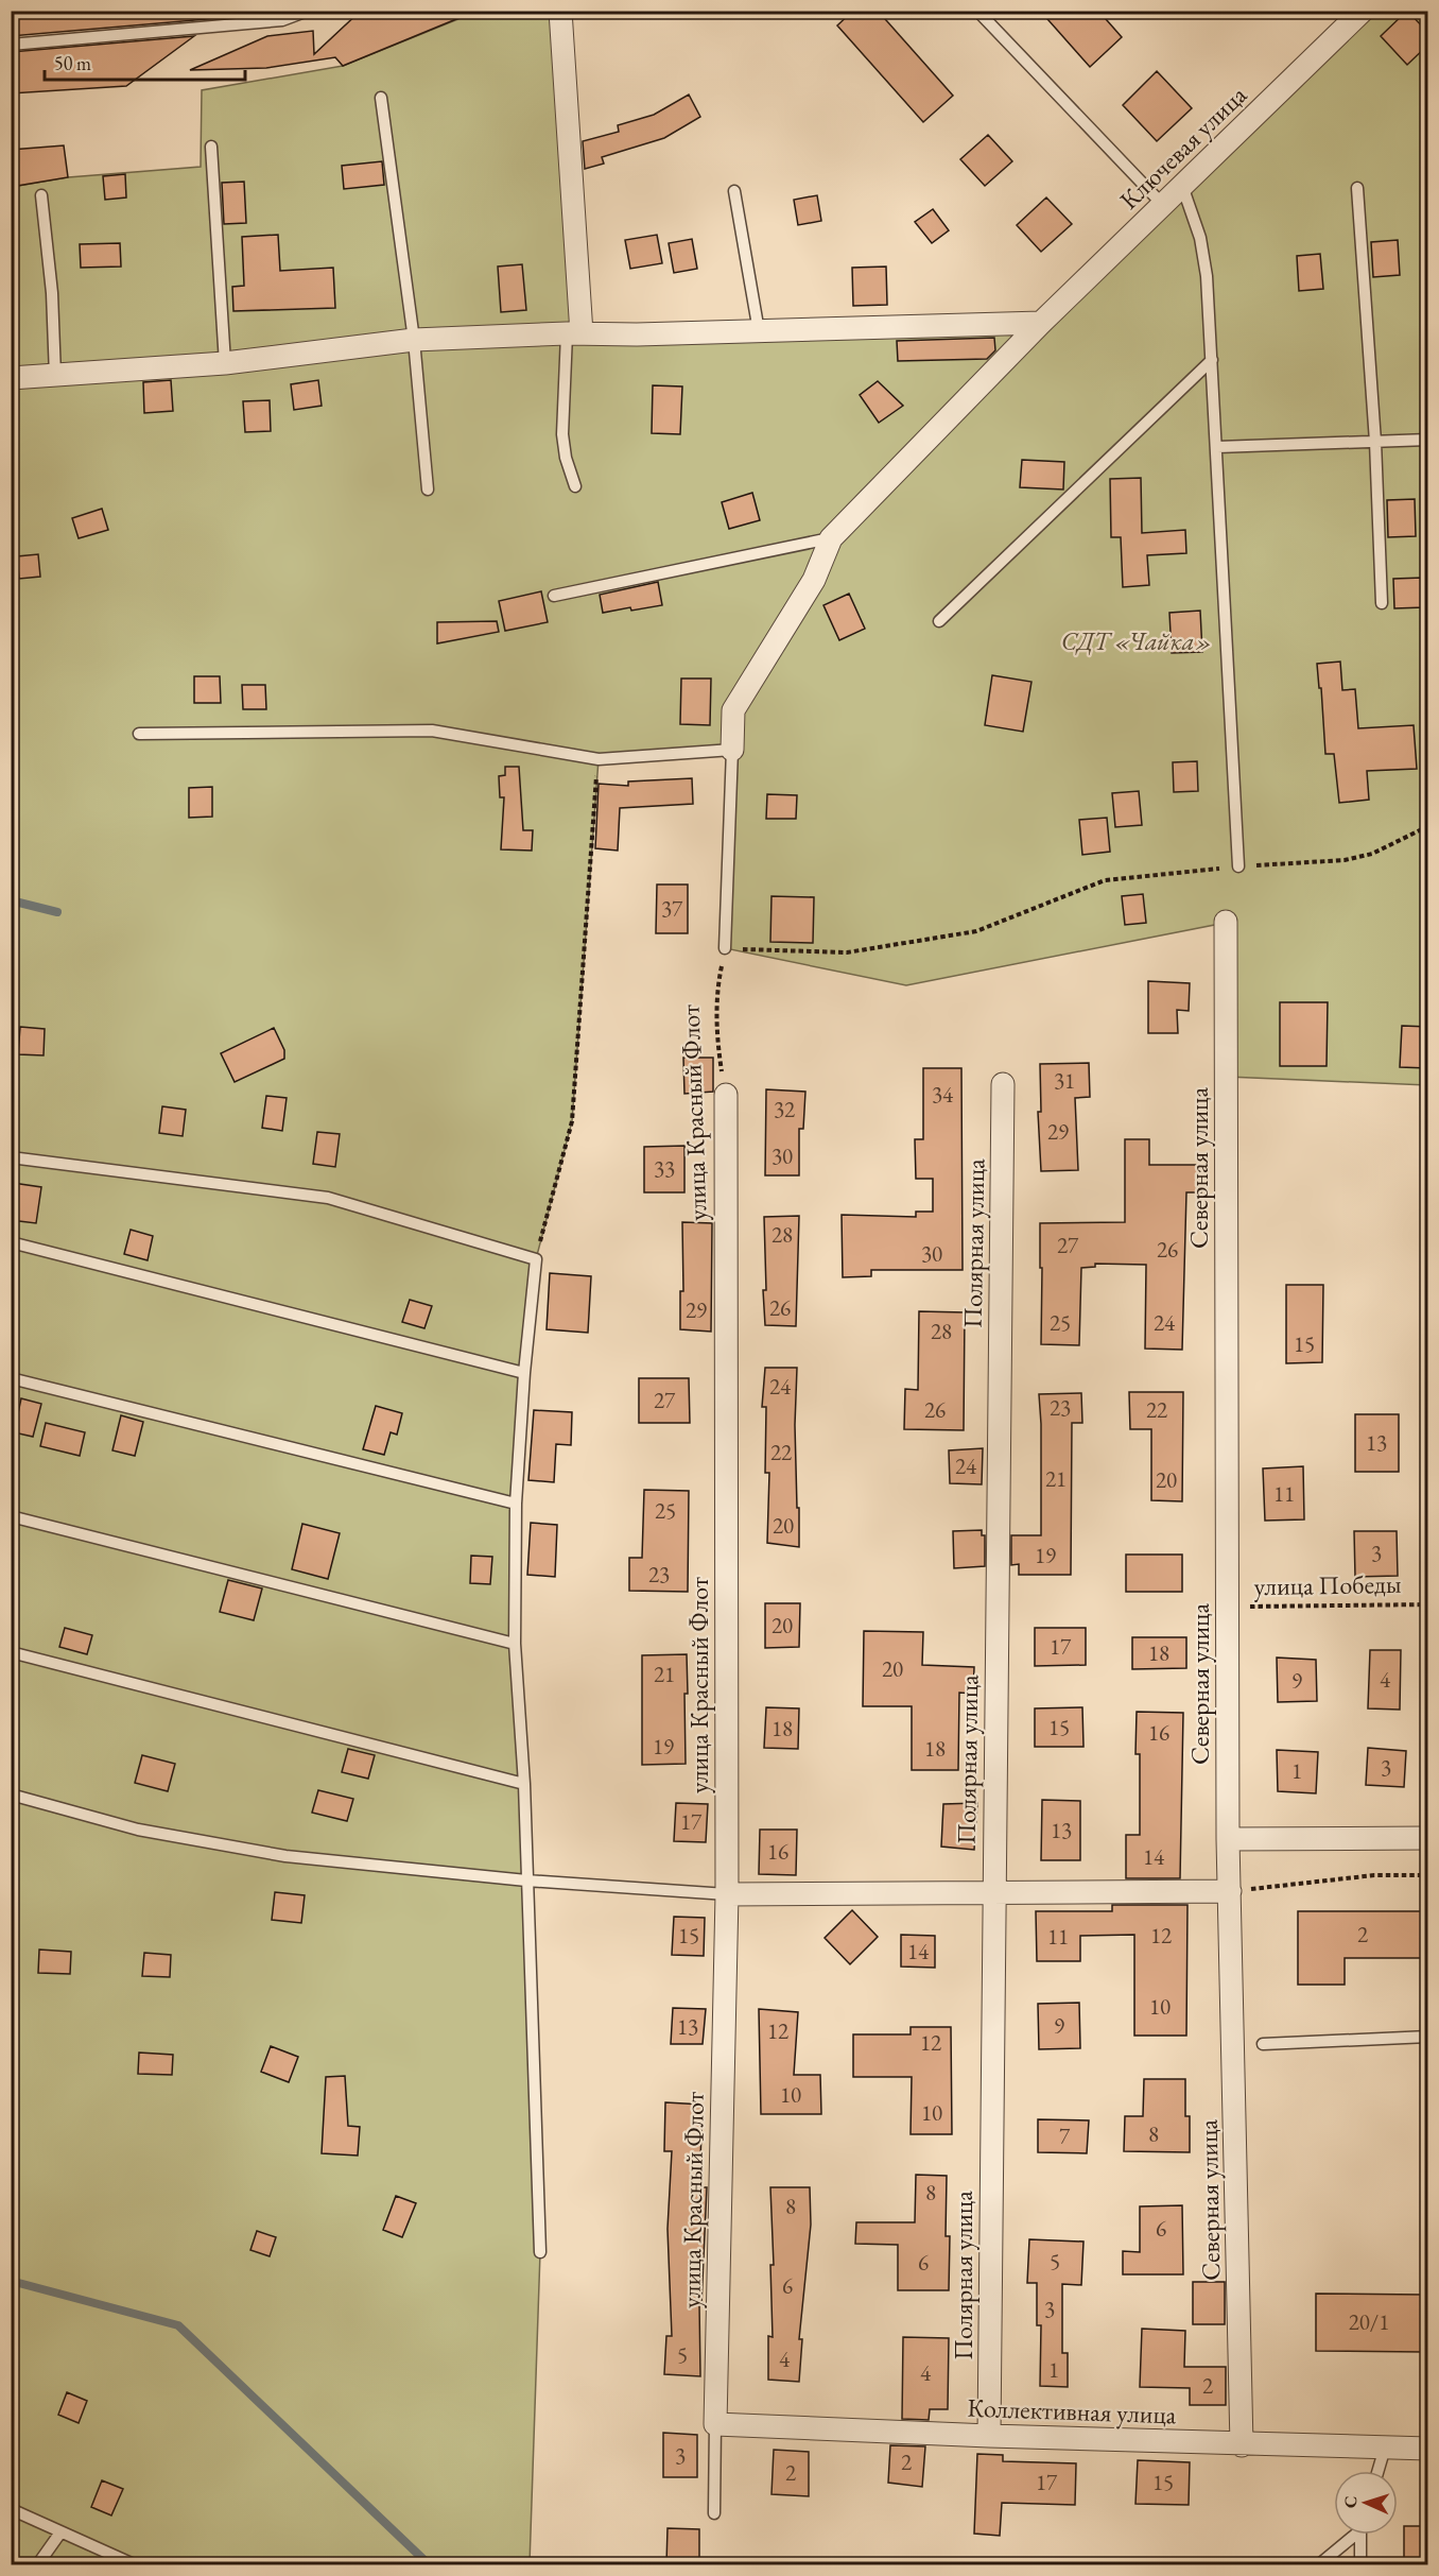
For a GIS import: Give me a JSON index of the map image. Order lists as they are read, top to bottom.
{
  "streets": {
    "street": [
      "Ключевая улица",
      "улица Красный Флот",
      "Северная улица",
      "Полярная улица",
      "Коллективная улица"
    ],
    "path": ["улица Победы"]
  },
  "crossings": [
    ["улица Красный Флот", "Коллективная улица"],
    ["Северная улица", "улица Победы"],
    ["Северная улица", "Коллективная улица"],
    ["Полярная улица", "Коллективная улица"]
  ],
  "parks": ["СДТ «Чайка»"],
  "house_numbers": [
    "37",
    "31",
    "34",
    "32",
    "29",
    "30",
    "33",
    "28",
    "27",
    "26",
    "30",
    "26",
    "29",
    "25",
    "24",
    "28",
    "15",
    "24",
    "27",
    "23",
    "26",
    "22",
    "13",
    "22",
    "24",
    "21",
    "20",
    "11",
    "25",
    "20",
    "3",
    "19",
    "23",
    "20",
    "17",
    "18",
    "20",
    "21",
    "4",
    "9",
    "15",
    "18",
    "16",
    "19",
    "18",
    "3",
    "1",
    "17",
    "13",
    "16",
    "14",
    "2",
    "15",
    "12",
    "11",
    "14",
    "10",
    "9",
    "13",
    "12",
    "12",
    "10",
    "10",
    "8",
    "7",
    "8",
    "8",
    "6",
    "5",
    "6",
    "6",
    "3",
    "20/1",
    "5",
    "4",
    "1",
    "4",
    "2",
    "3",
    "2",
    "2",
    "17",
    "15"
  ],
  "scale_bar": "50 m",
  "north": "left"
}
